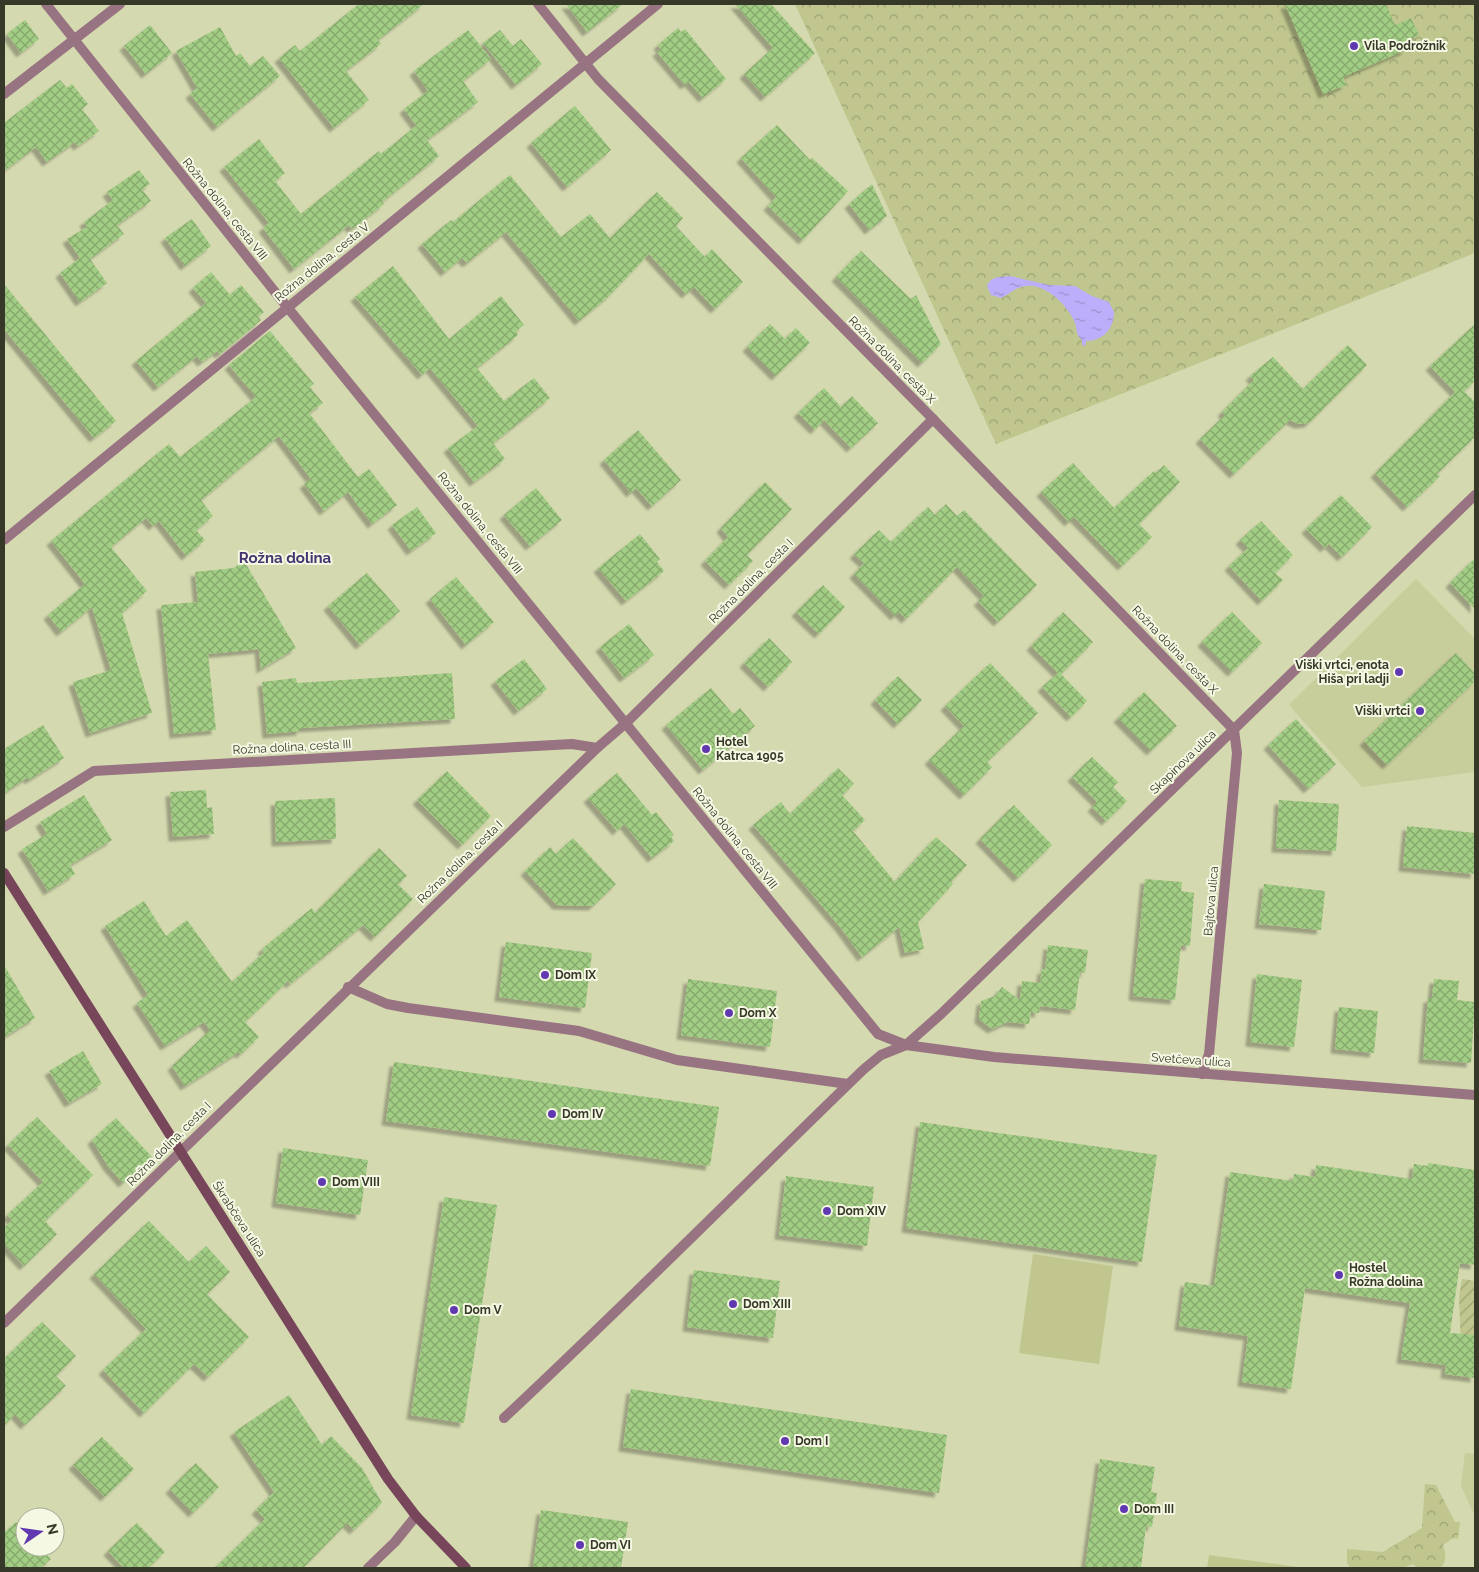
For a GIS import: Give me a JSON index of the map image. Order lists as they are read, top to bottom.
{
  "streets": {
    "street": [
      "Rožna dolina, cesta VIII",
      "Rožna dolina, cesta V",
      "Rožna dolina, cesta X",
      "Rožna dolina, cesta I",
      "Rožna dolina, cesta III",
      "Skapinova ulica",
      "Bajtova ulica",
      "Svetčeva ulica",
      "Škrabčeva ulica"
    ]
  },
  "crossings": [
    ["Rožna dolina, cesta VIII", "Rožna dolina, cesta V"],
    ["Rožna dolina, cesta VIII", "Rožna dolina, cesta I"],
    ["Rožna dolina, cesta VIII", "Skapinova ulica"],
    ["Rožna dolina, cesta VIII", "Svetčeva ulica"],
    ["Rožna dolina, cesta V", "Rožna dolina, cesta X"],
    ["Rožna dolina, cesta X", "Rožna dolina, cesta I"],
    ["Rožna dolina, cesta X", "Skapinova ulica"],
    ["Rožna dolina, cesta X", "Bajtova ulica"],
    ["Rožna dolina, cesta I", "Rožna dolina, cesta III"],
    ["Rožna dolina, cesta I", "Škrabčeva ulica"],
    ["Skapinova ulica", "Bajtova ulica"],
    ["Skapinova ulica", "Svetčeva ulica"],
    ["Bajtova ulica", "Svetčeva ulica"]
  ],
  "districts": ["Rožna dolina"],
  "places": [
    "Vila Podrožnik",
    "Viški vrtci, enota Hiša pri ladji",
    "Viški vrtci",
    "Hotel Katrca 1905",
    "Dom IX",
    "Dom X",
    "Dom IV",
    "Dom VIII",
    "Dom XIV",
    "Hostel Rožna dolina",
    "Dom XIII",
    "Dom V",
    "Dom I",
    "Dom III",
    "Dom VI"
  ],
  "north": "right"
}
